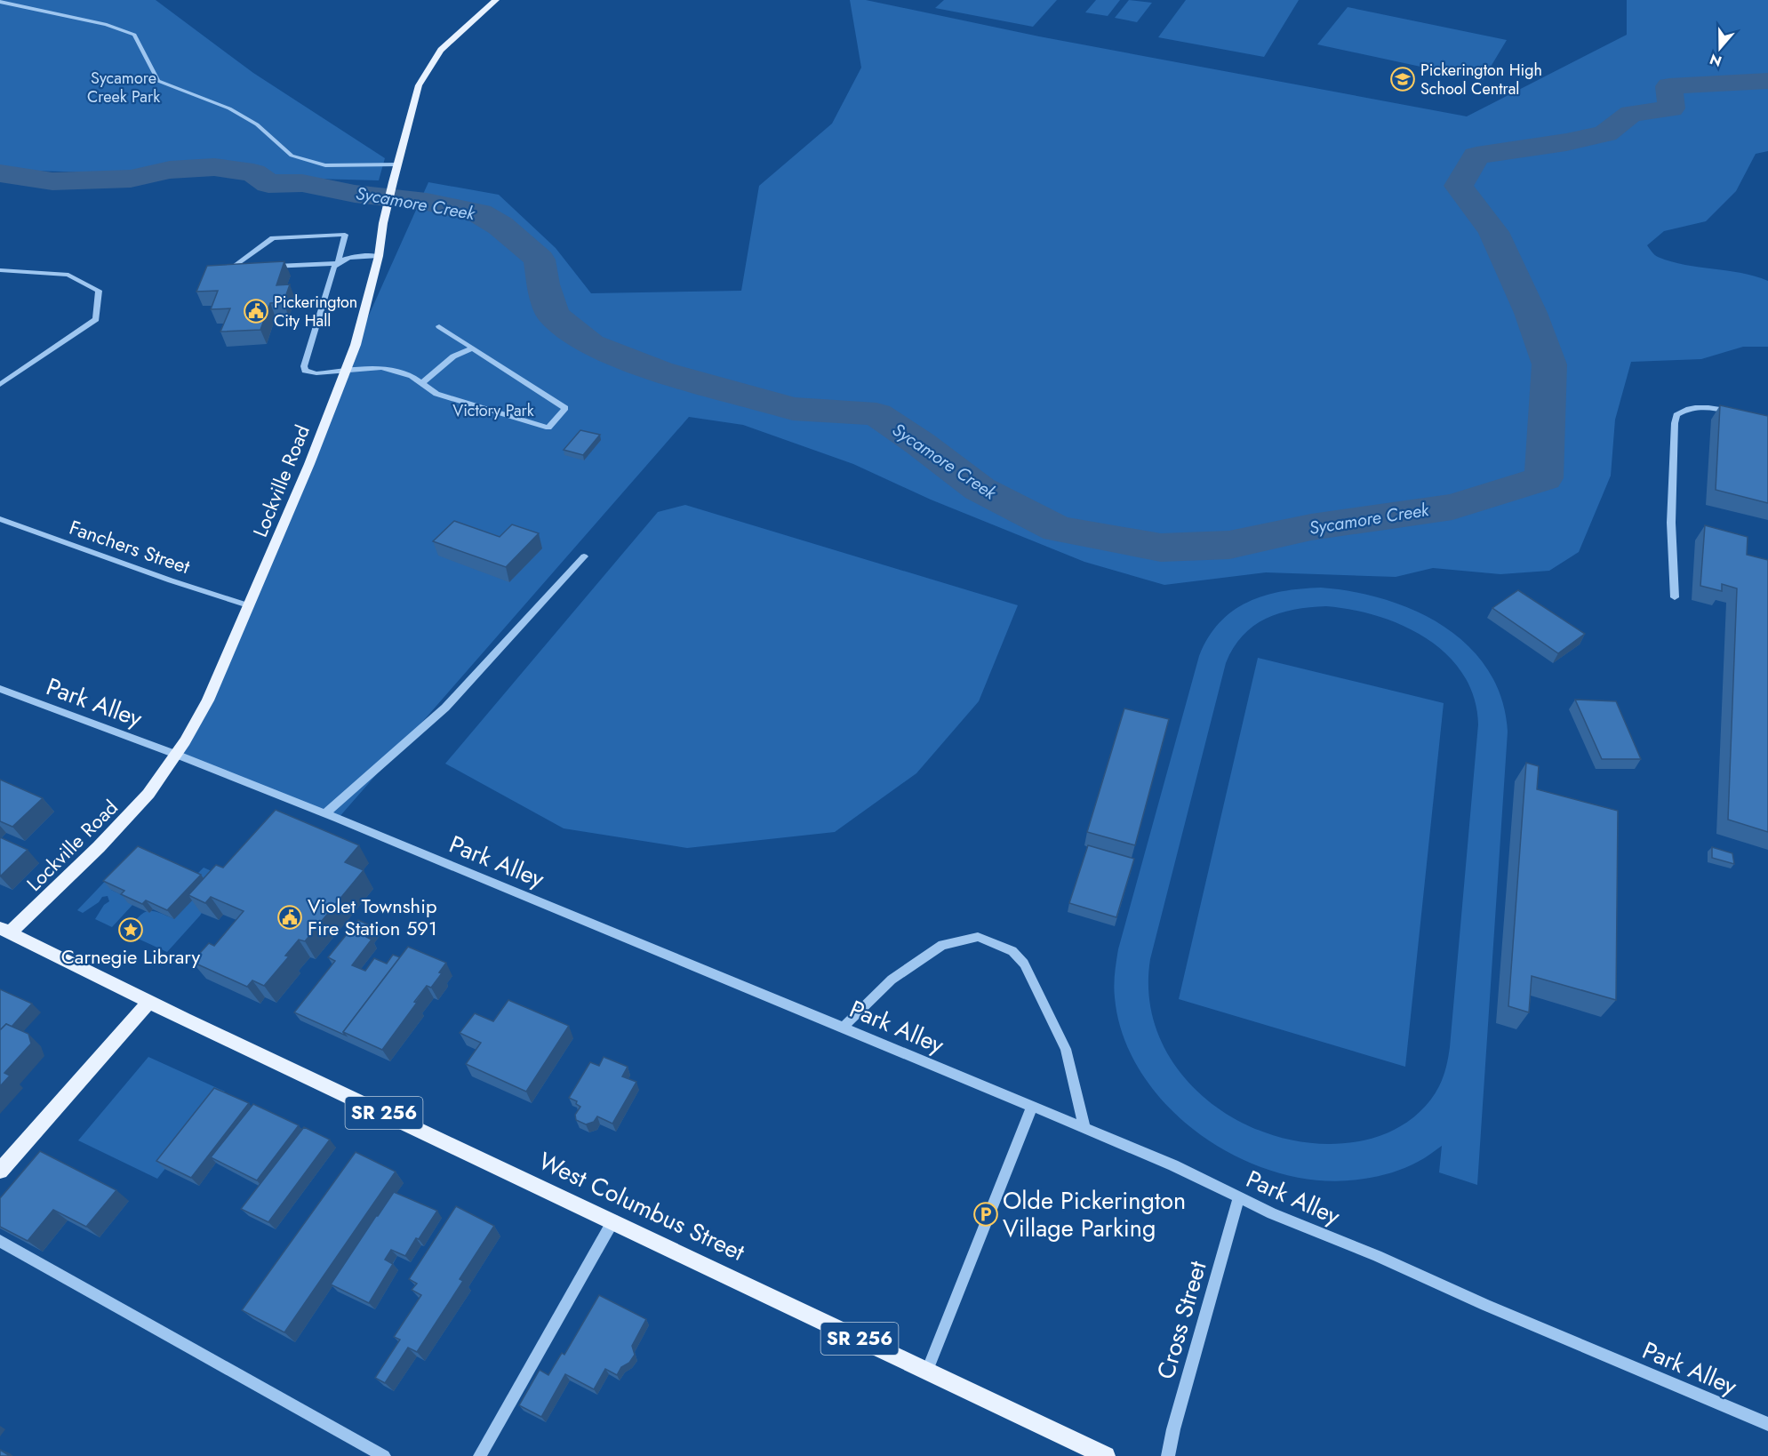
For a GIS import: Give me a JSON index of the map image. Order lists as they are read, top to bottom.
{
  "streets": {
    "main road": ["Lockville Road", "SR 256", "West Columbus Street"],
    "street": ["Fanchers Street", "Park Alley", "Cross Street"]
  },
  "crossings": [
    ["Lockville Road", "Fanchers Street"],
    ["Lockville Road", "Park Alley"],
    ["Lockville Road", "SR 256"],
    ["Park Alley", "Cross Street"],
    ["SR 256", "West Columbus Street"]
  ],
  "water": ["Sycamore Creek"],
  "parks": ["Sycamore Creek Park", "Victory Park"],
  "places": {
    "school or university": ["Pickerington High School Central"],
    "public building": ["Pickerington City Hall", "Violet Township Fire Station 591"],
    "place": ["Carnegie Library"],
    "parking": ["Olde Pickerington Village Parking"]
  },
  "north": "bottom"
}
